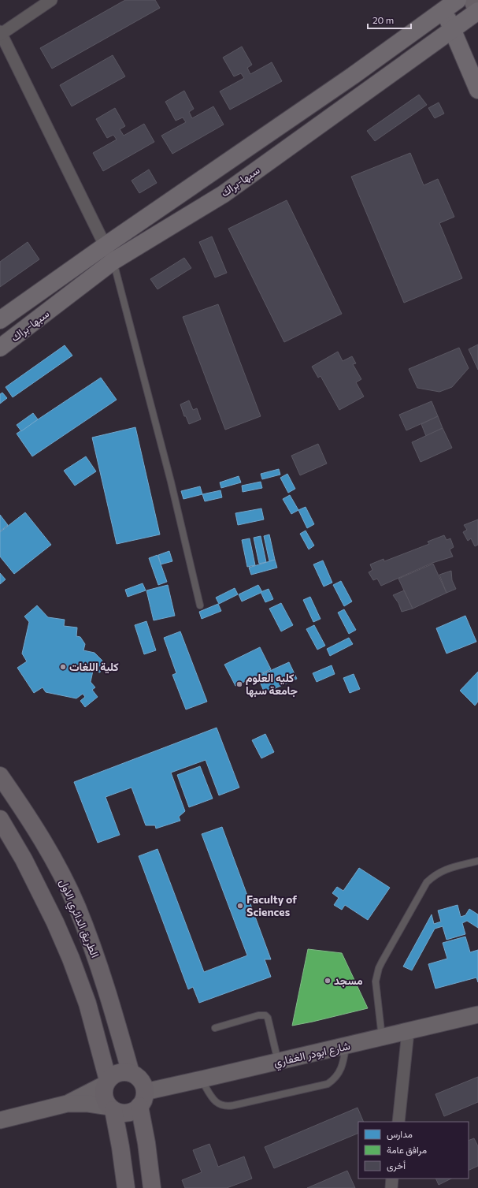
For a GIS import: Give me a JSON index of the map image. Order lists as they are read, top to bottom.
{
  "streets": {
    "highway": ["سبها-براك"],
    "main road": ["الطريق الدائري الاول"],
    "street": ["شارع ابودر الغفاري"]
  },
  "crossings": [
    ["الطريق الدائري الاول", "شارع ابودر الغفاري"]
  ],
  "places": [
    "كلية اللغات",
    "كليه العلوم جامعة سبها",
    "Faculty of Sciences",
    "مسجد"
  ],
  "legend": ["مدارس", "مرافق عامة", "أخرى"],
  "scale_bar": "20 m"
}
